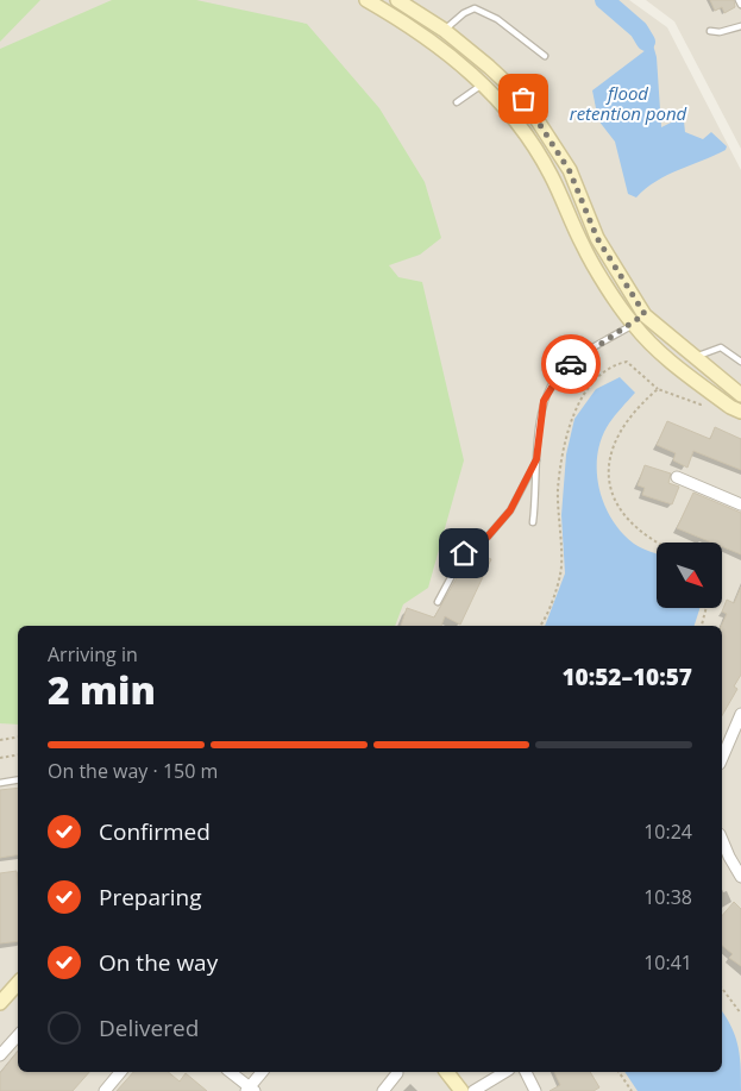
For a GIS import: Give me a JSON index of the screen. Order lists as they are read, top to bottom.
{
  "water": ["flood retention pond"],
  "north": "bottom right",
  "page": {
    "heading": ["2 min", "Arriving in", "10:52–10:57"],
    "bar": "On the way · 150 m",
    "list": [
      ["Confirmed", "10:24"],
      ["Preparing", "10:38"],
      ["On the way", "10:41"],
      "Delivered"
    ]
  }
}
